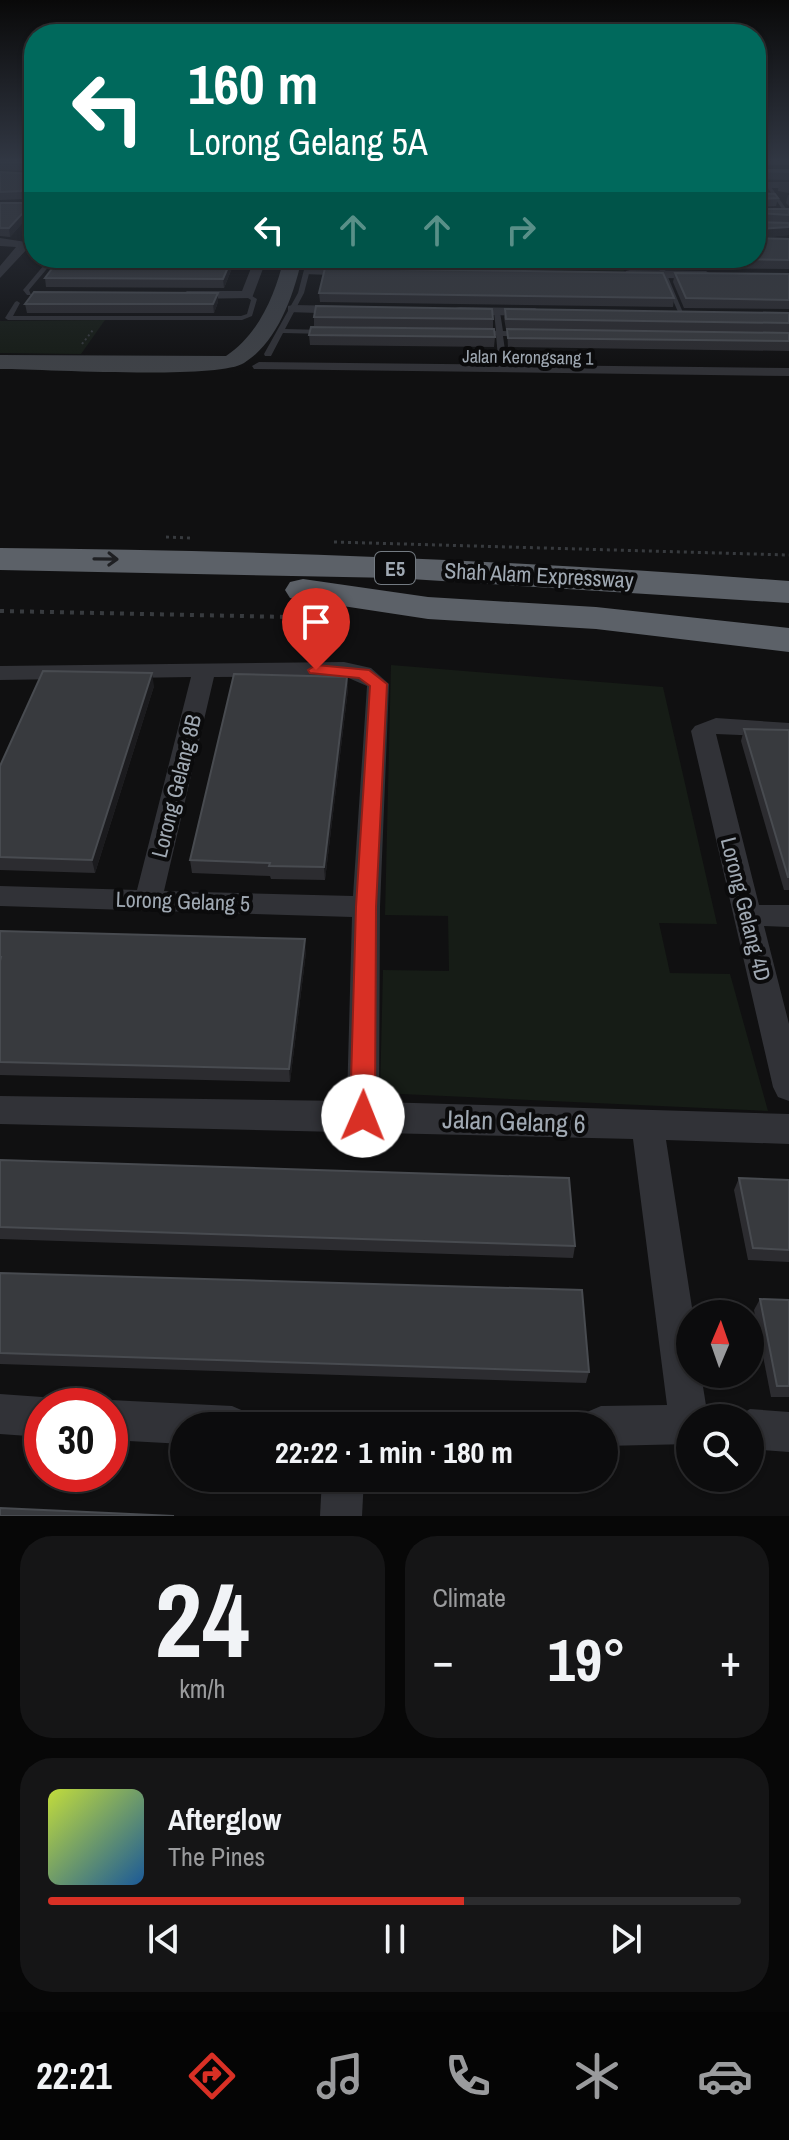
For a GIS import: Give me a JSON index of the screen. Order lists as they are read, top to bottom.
{
  "streets": {
    "highway": ["E5", "Shah Alam Expressway"],
    "street": [
      "Jalan Kerongsang 1",
      "Lorong Gelang 8B",
      "Lorong Gelang 5",
      "Lorong Gelang 4D",
      "Jalan Gelang 6"
    ]
  },
  "crossings": [
    ["Lorong Gelang 8B", "Lorong Gelang 5"]
  ],
  "north": "top",
  "page": {
    "turn": ["160 m", "Lorong Gelang 5A"],
    "limit": "30",
    "trip": "22:22 · 1 min · 180 m",
    "tile": [
      ["24", "km/h"],
      "Climate"
    ],
    "heat": ["−", "19°", "+"],
    "song": ["Afterglow", "The Pines"],
    "tabs": "22:21"
  }
}
